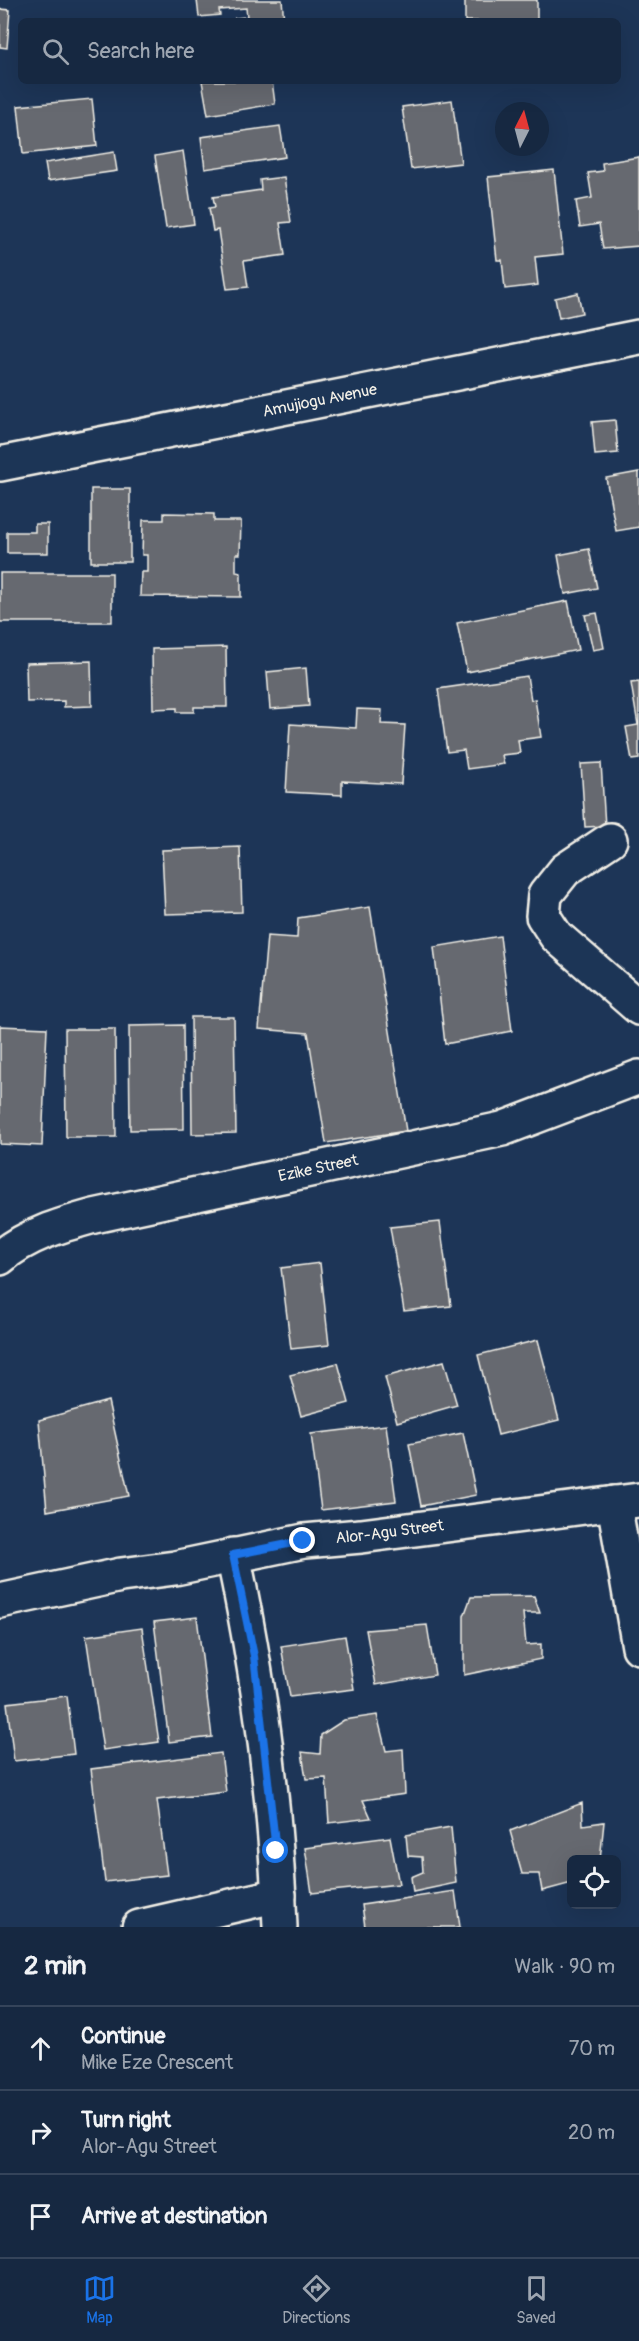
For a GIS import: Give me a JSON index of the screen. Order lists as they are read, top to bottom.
{
  "streets": {
    "street": ["Amujiogu Avenue", "Ezike Street", "Alor-Agu Street"]
  },
  "north": "top",
  "page": {
    "search": "Search here",
    "heading": ["2 min", "Walk · 90 m"],
    "list": [
      ["Continue", "Mike Eze Crescent", "70 m"],
      ["Turn right", "Alor-Agu Street", "20 m"],
      "Arrive at destination"
    ],
    "nav": ["Map", "Directions", "Saved"]
  }
}
